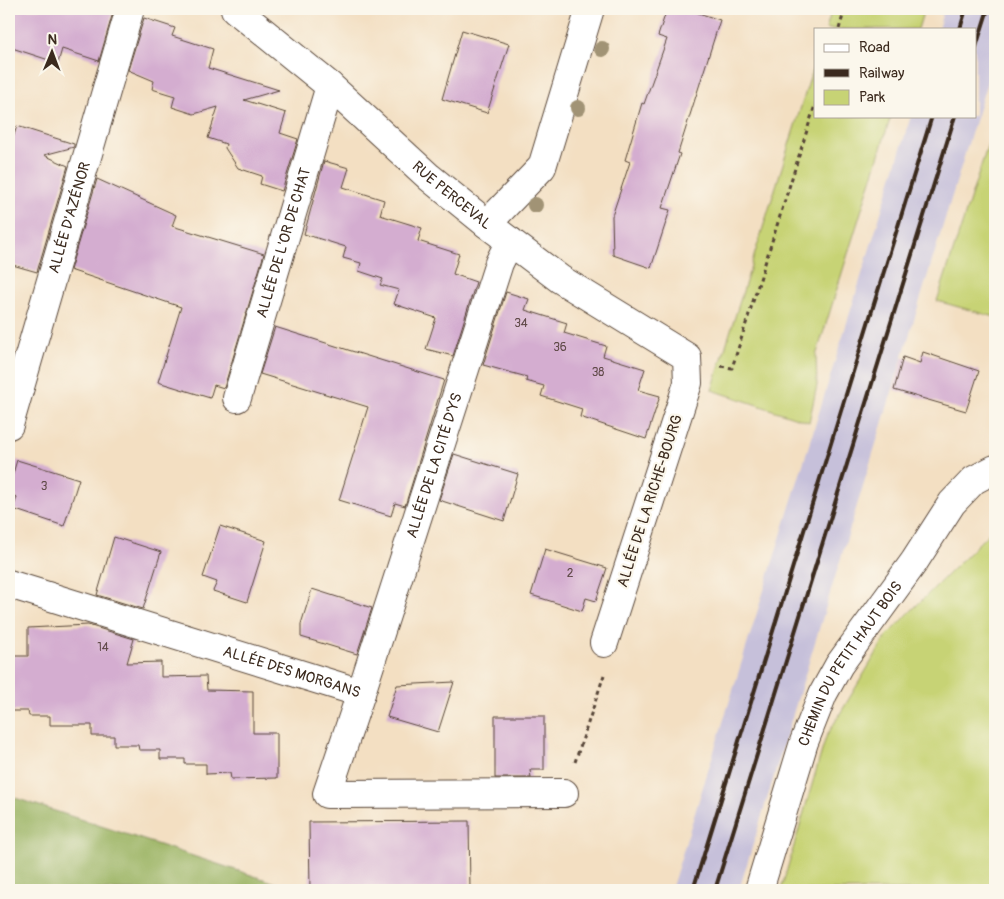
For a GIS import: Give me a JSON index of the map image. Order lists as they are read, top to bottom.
{
  "streets": {
    "street": [
      "RUE PERCEVAL",
      "ALLÉE D'AZÉNOR",
      "ALLÉE DE L'OR DE CHAT",
      "ALLÉE DE LA CITÉ D'YS",
      "ALLÉE DE LA RICHE-BOURG",
      "CHEMIN DU PETIT HAUT BOIS",
      "ALLÉE DES MORGANS"
    ]
  },
  "crossings": [
    ["RUE PERCEVAL", "ALLÉE DE L'OR DE CHAT"],
    ["RUE PERCEVAL", "ALLÉE DE LA CITÉ D'YS"],
    ["RUE PERCEVAL", "ALLÉE DE LA RICHE-BOURG"],
    ["ALLÉE DE LA CITÉ D'YS", "ALLÉE DES MORGANS"]
  ],
  "house_numbers": [
    "34",
    "36",
    "38",
    "3",
    "2",
    "14"
  ],
  "legend": ["Road", "Railway", "Park"],
  "north": "top"
}
